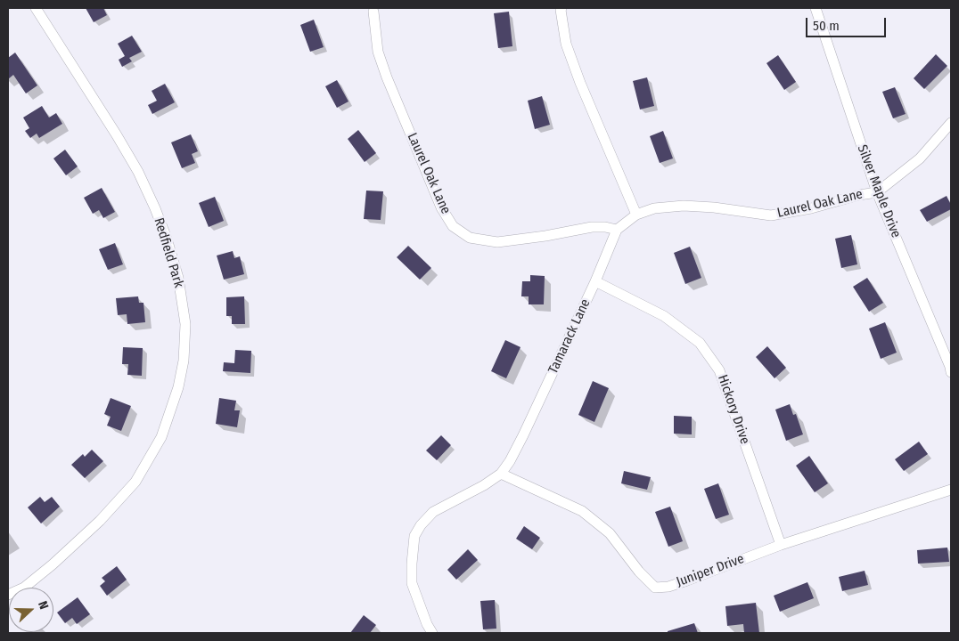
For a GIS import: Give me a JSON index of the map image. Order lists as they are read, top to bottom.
{
  "streets": {
    "street": [
      "Laurel Oak Lane",
      "Silver Maple Drive",
      "Redfield Park",
      "Tamarack Lane",
      "Hickory Drive",
      "Juniper Drive"
    ]
  },
  "crossings": [
    ["Laurel Oak Lane", "Silver Maple Drive"],
    ["Laurel Oak Lane", "Tamarack Lane"],
    ["Tamarack Lane", "Hickory Drive"],
    ["Tamarack Lane", "Juniper Drive"],
    ["Hickory Drive", "Juniper Drive"]
  ],
  "scale_bar": "50 m",
  "north": "right"
}
